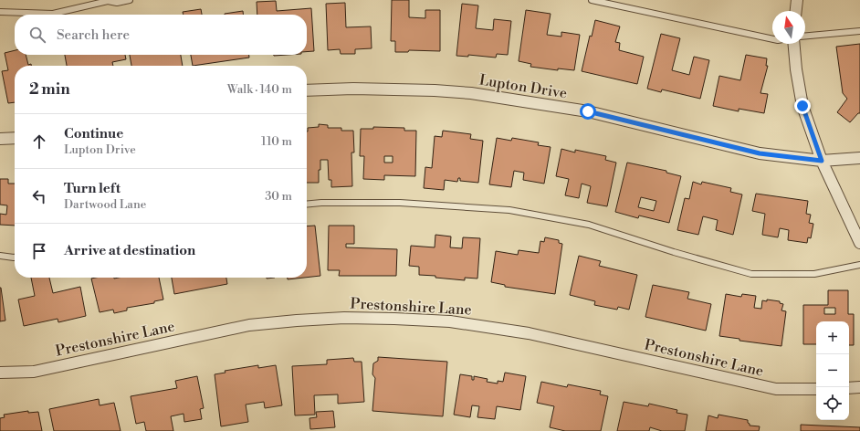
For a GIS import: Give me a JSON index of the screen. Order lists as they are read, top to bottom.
{
  "streets": {
    "street": ["Lupton Drive", "Prestonshire Lane"]
  },
  "north": "top",
  "page": {
    "search": "Search here",
    "heading": ["2 min", "Walk · 140 m"],
    "list": [
      ["Continue", "Lupton Drive", "110 m"],
      ["Turn left", "Dartwood Lane", "30 m"],
      "Arrive at destination"
    ],
    "map_buttons": ["+", "−"]
  }
}
